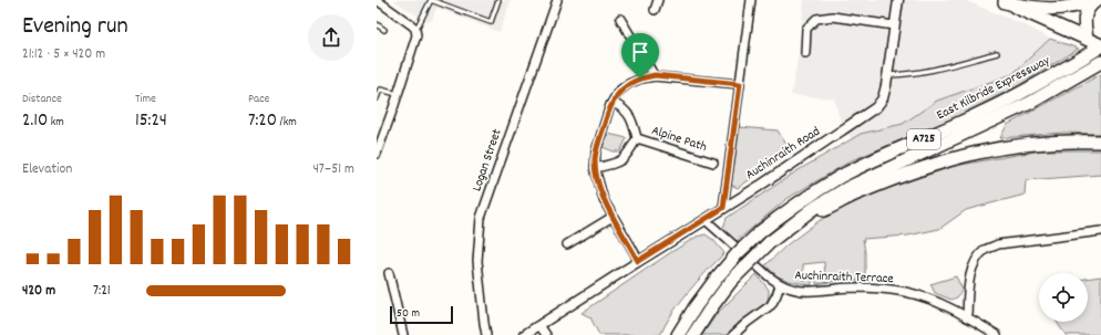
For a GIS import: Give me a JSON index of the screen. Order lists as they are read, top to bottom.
{
  "streets": {
    "main road": ["East Kilbride Expressway", "A725"],
    "street": [
      "Alpine Path",
      "Auchinraith Road",
      "Logan Street",
      "Auchinraith Terrace"
    ]
  },
  "crossings": [
    ["East Kilbride Expressway", "A725"],
    ["Auchinraith Road", "Auchinraith Terrace"]
  ],
  "scale_bar": "50 m",
  "page": {
    "heading": ["Evening run", "21:12 · 5 × 420 m"],
    "stats": [
      ["Distance", "2.10 km"],
      ["Time", "15:24"],
      ["Pace", "7:20 /km"]
    ],
    "chart": ["Elevation", "47–51 m"],
    "list": [
      {
        "name": "420 m",
        "note": "7:21"
      }
    ],
    "scale": "50 m"
  }
}
